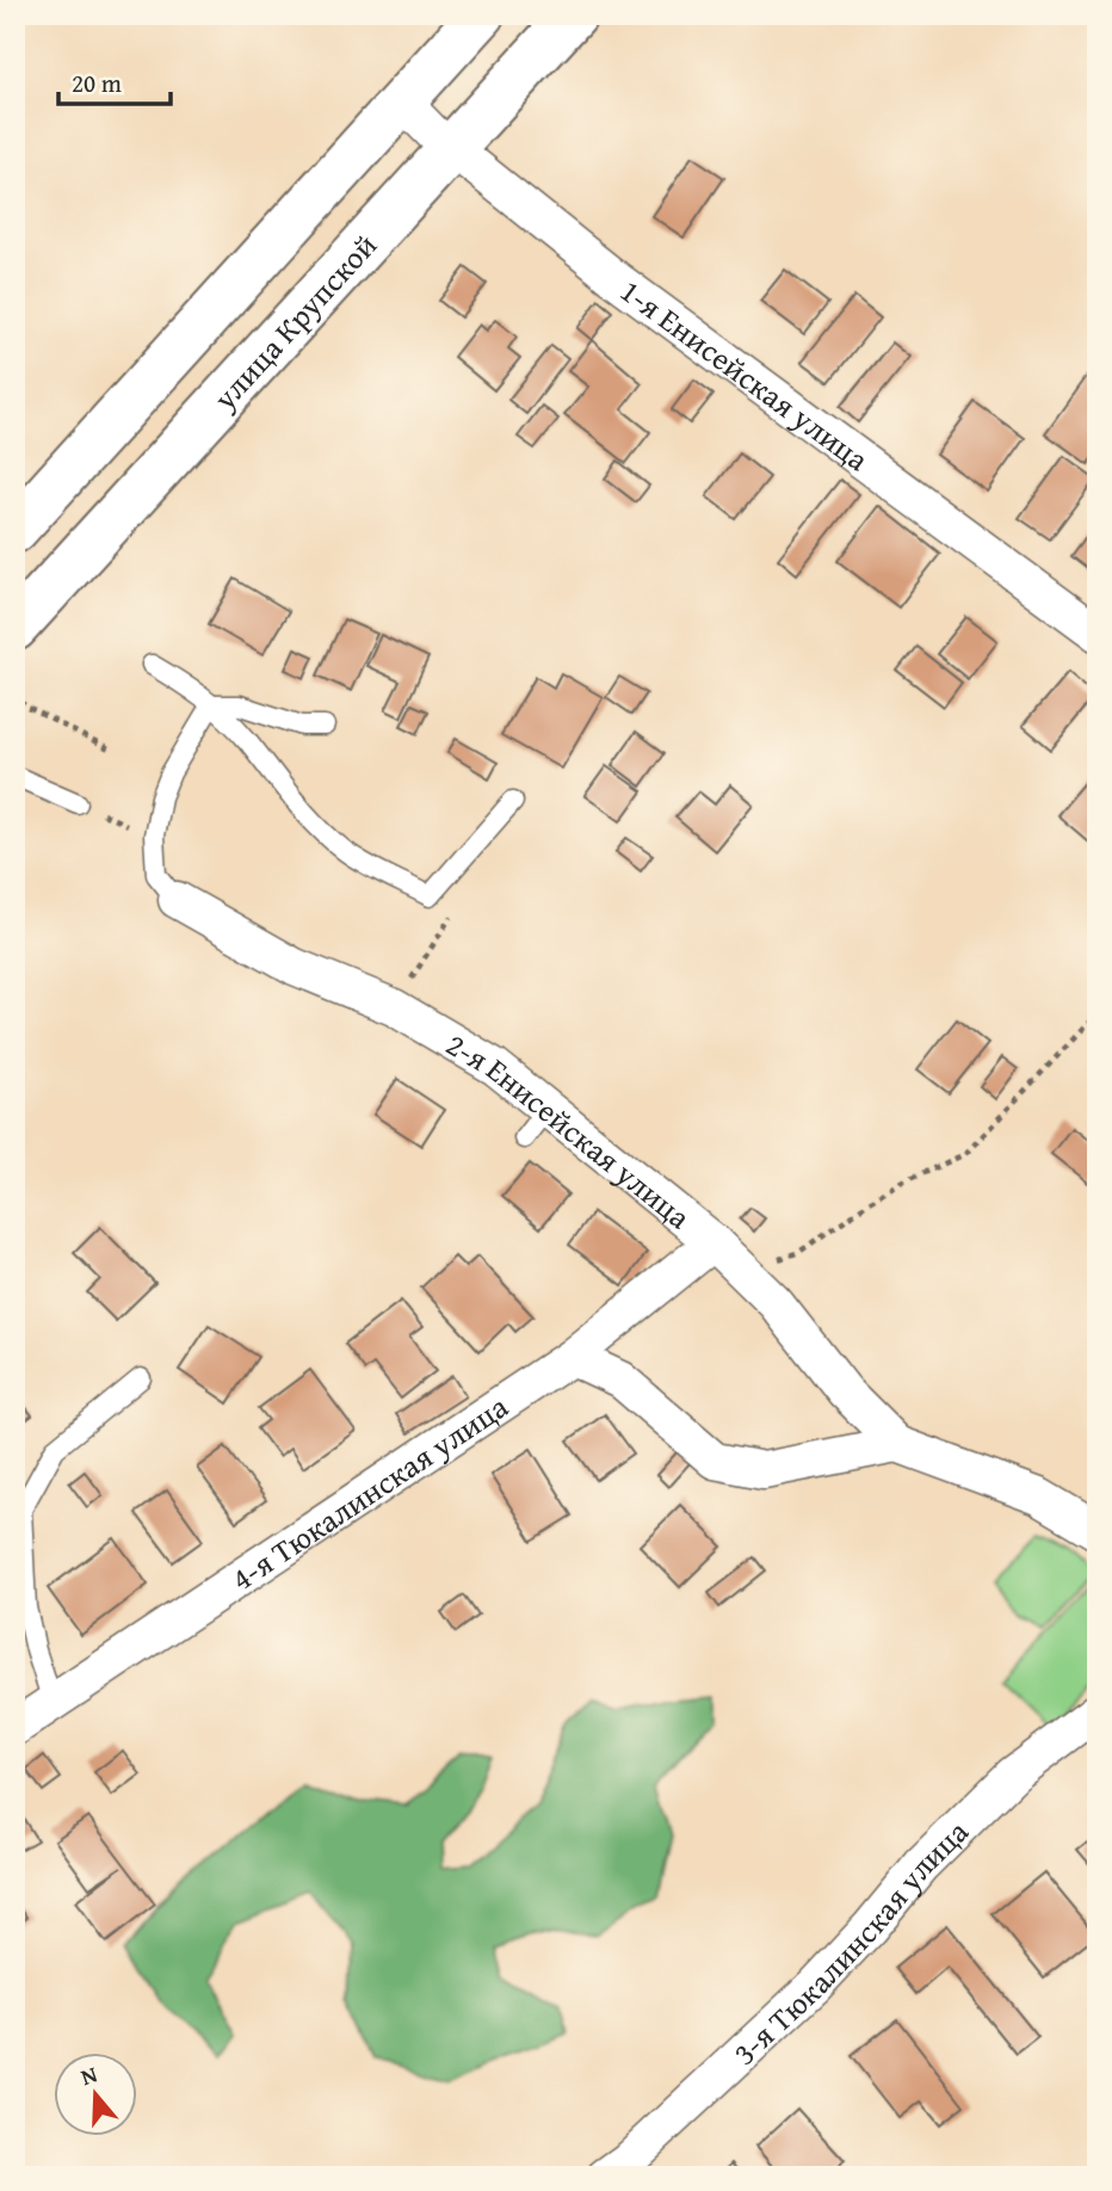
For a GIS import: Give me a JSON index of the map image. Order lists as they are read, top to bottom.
{
  "streets": {
    "main road": ["улица Крупской"],
    "street": [
      "1-я Енисейская улица",
      "2-я Енисейская улица",
      "4-я Тюкалинская улица",
      "3-я Тюкалинская улица"
    ]
  },
  "crossings": [
    ["улица Крупской", "1-я Енисейская улица"],
    ["2-я Енисейская улица", "4-я Тюкалинская улица"]
  ],
  "scale_bar": "20 m",
  "north": "top"
}
